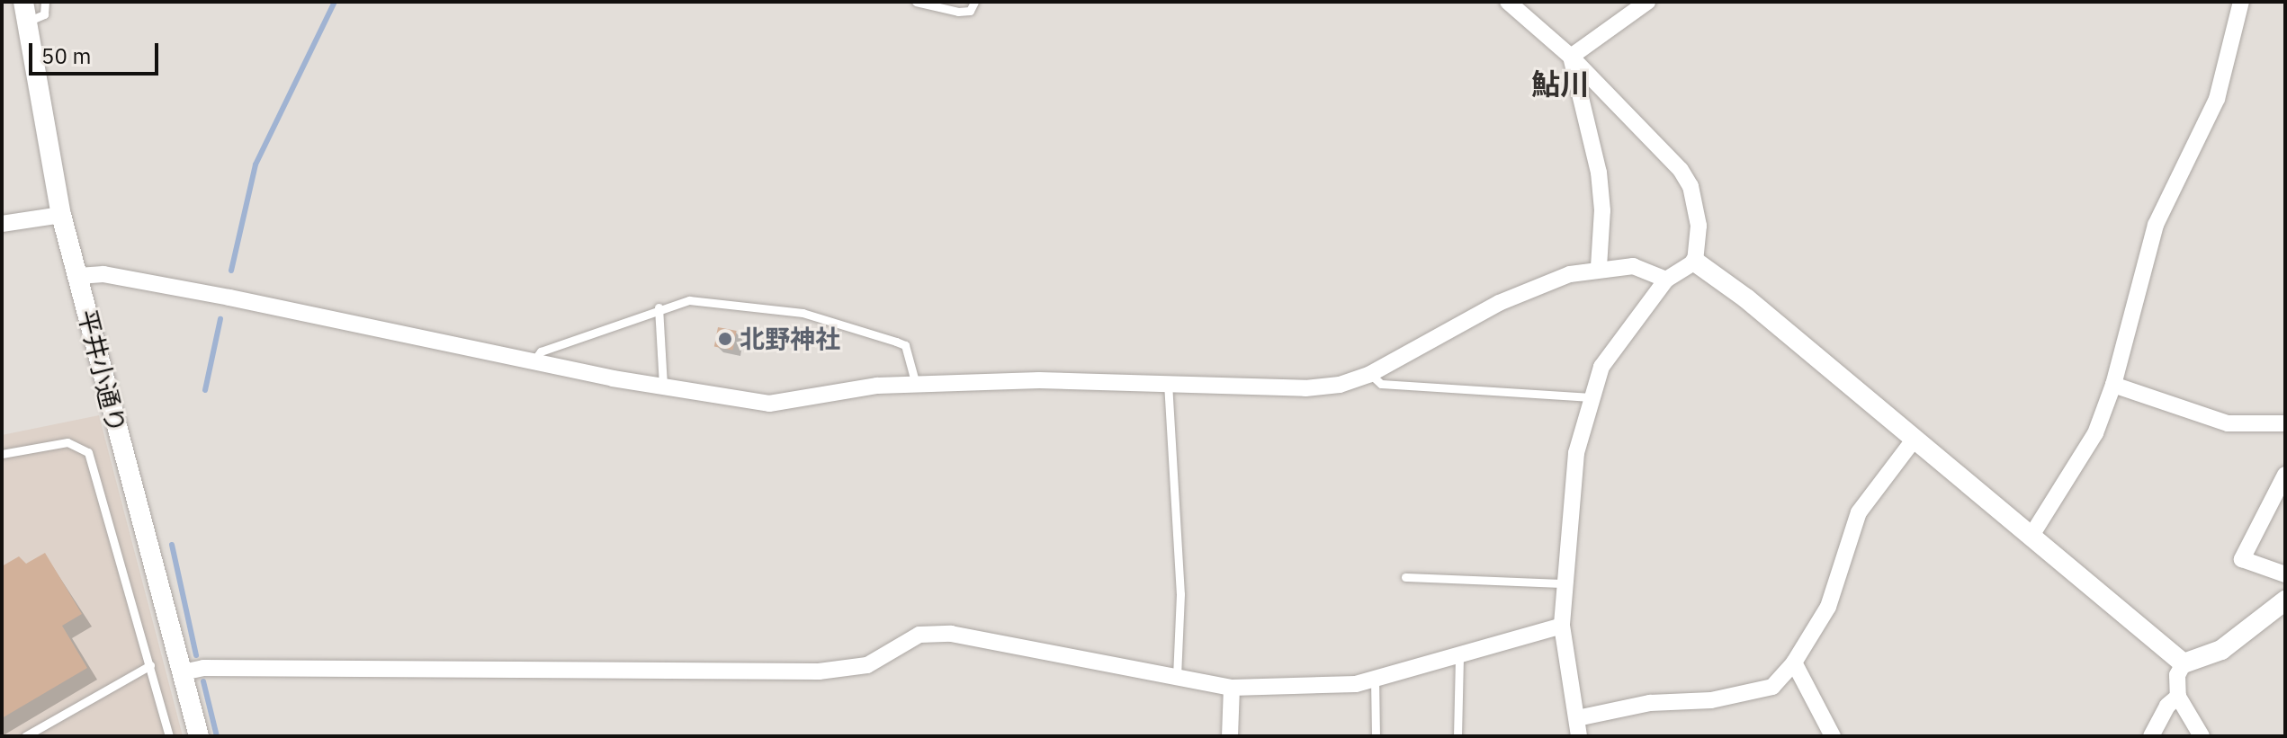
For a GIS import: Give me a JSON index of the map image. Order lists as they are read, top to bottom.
{
  "streets": {
    "street": ["平井小通り"]
  },
  "districts": ["鮎川"],
  "places": ["北野神社"],
  "scale_bar": "50 m"
}
